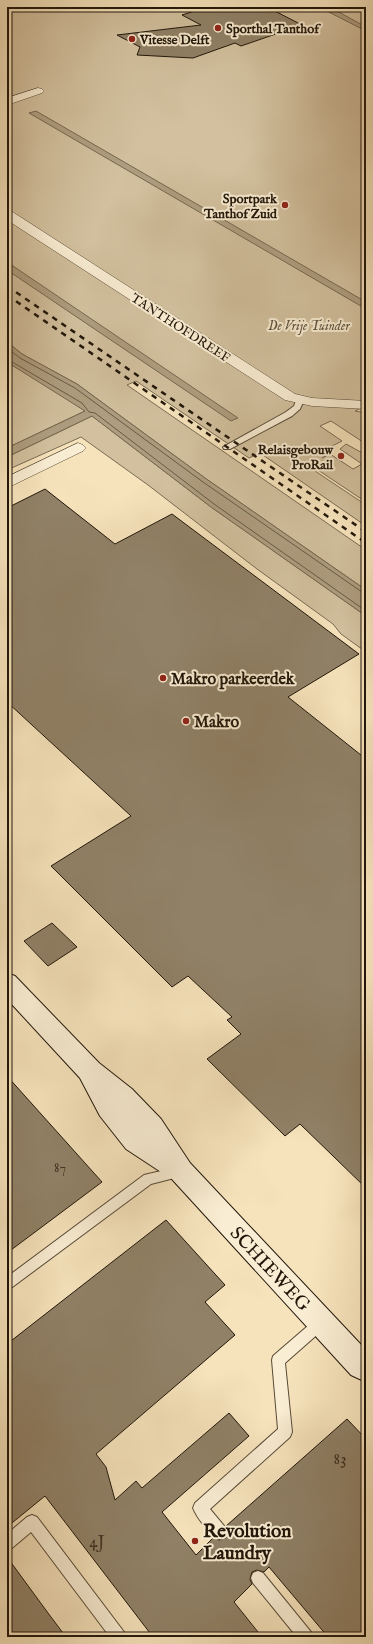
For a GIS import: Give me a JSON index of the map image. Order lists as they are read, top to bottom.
{
  "streets": {
    "street": ["TANTHOFDREEF", "SCHIEWEG"]
  },
  "parks": ["De Vrije Tuinder"],
  "places": [
    "Sporthal Tanthof",
    "Vitesse Delft",
    "Sportpark Tanthof Zuid",
    "Relaisgebouw ProRail",
    "Makro parkeerdek",
    "Makro",
    "Revolution Laundry"
  ],
  "house_numbers": ["87", "83", "4J"]
}
